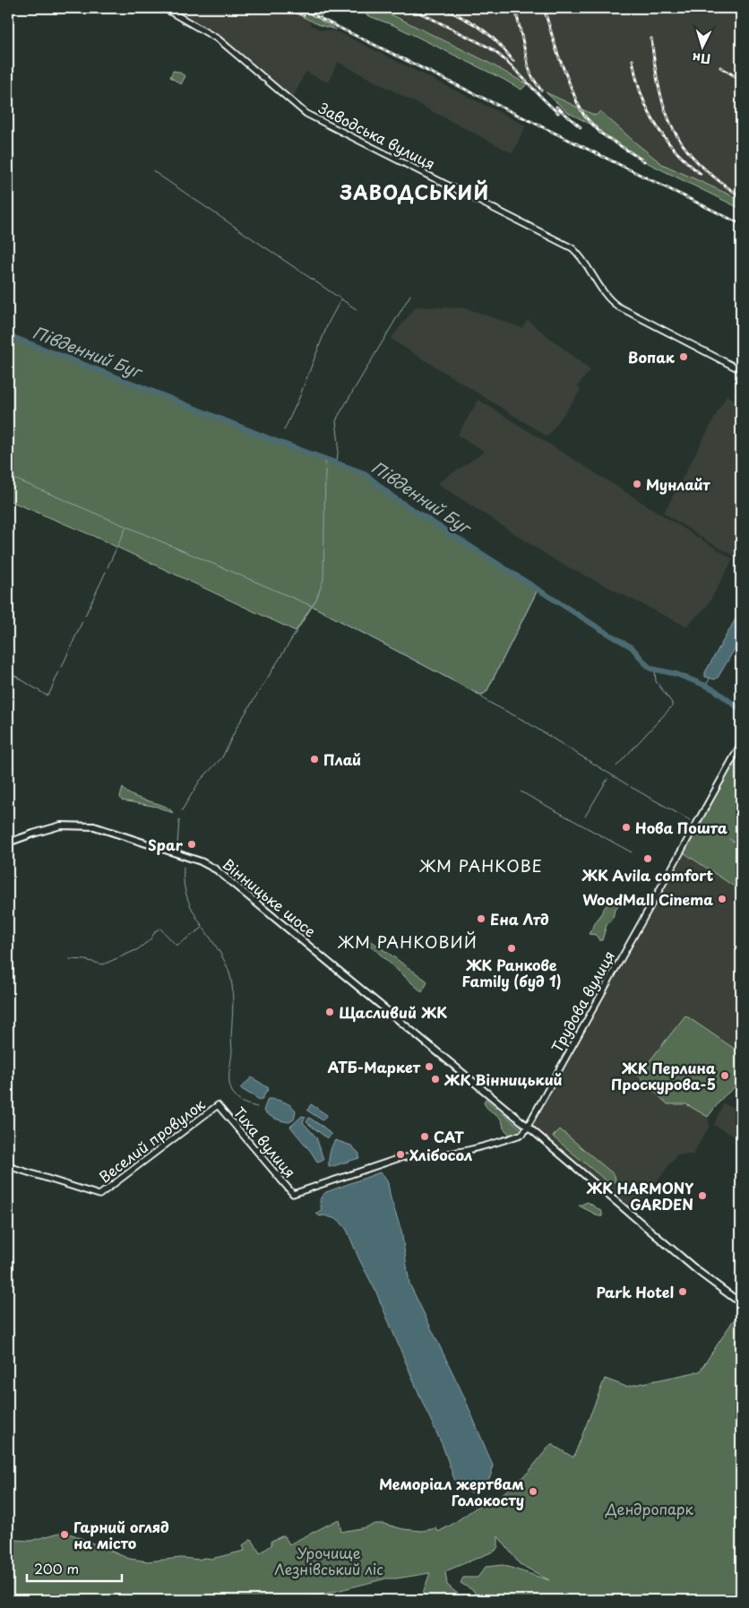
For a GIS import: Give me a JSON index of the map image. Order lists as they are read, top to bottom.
{
  "streets": {
    "main road": ["Вінницьке шосе"],
    "street": [
      "Заводська вулиця",
      "Трудова вулиця",
      "Веселий провулок",
      "Тиха вулиця"
    ]
  },
  "crossings": [
    ["Вінницьке шосе", "Трудова вулиця"],
    ["Трудова вулиця", "Тиха вулиця"],
    ["Веселий провулок", "Тиха вулиця"]
  ],
  "districts": ["ЗАВОДСЬКИЙ", "ЖМ РАНКОВЕ", "ЖМ РАНКОВИЙ"],
  "water": ["Південний Буг"],
  "parks": ["Дендропарк", "Урочище Лезнівський ліс"],
  "places": [
    "Вопак",
    "Мунлайт",
    "Плай",
    "Нова Пошта",
    "Spar",
    "ЖК Avila comfort",
    "WoodMall Cinema",
    "Ена Лтд",
    "ЖК Ранкове Family (буд 1)",
    "Щасливий ЖК",
    "АТБ-Маркет",
    "ЖК Перлина Проскурова-5",
    "ЖК Вінницький",
    "САТ",
    "Хлібосол",
    "ЖК HARMONY GARDEN",
    "Park Hotel",
    "Меморіал жертвам Голокосту",
    "Гарний огляд на місто"
  ],
  "scale_bar": "200 m",
  "north": "bottom"
}
